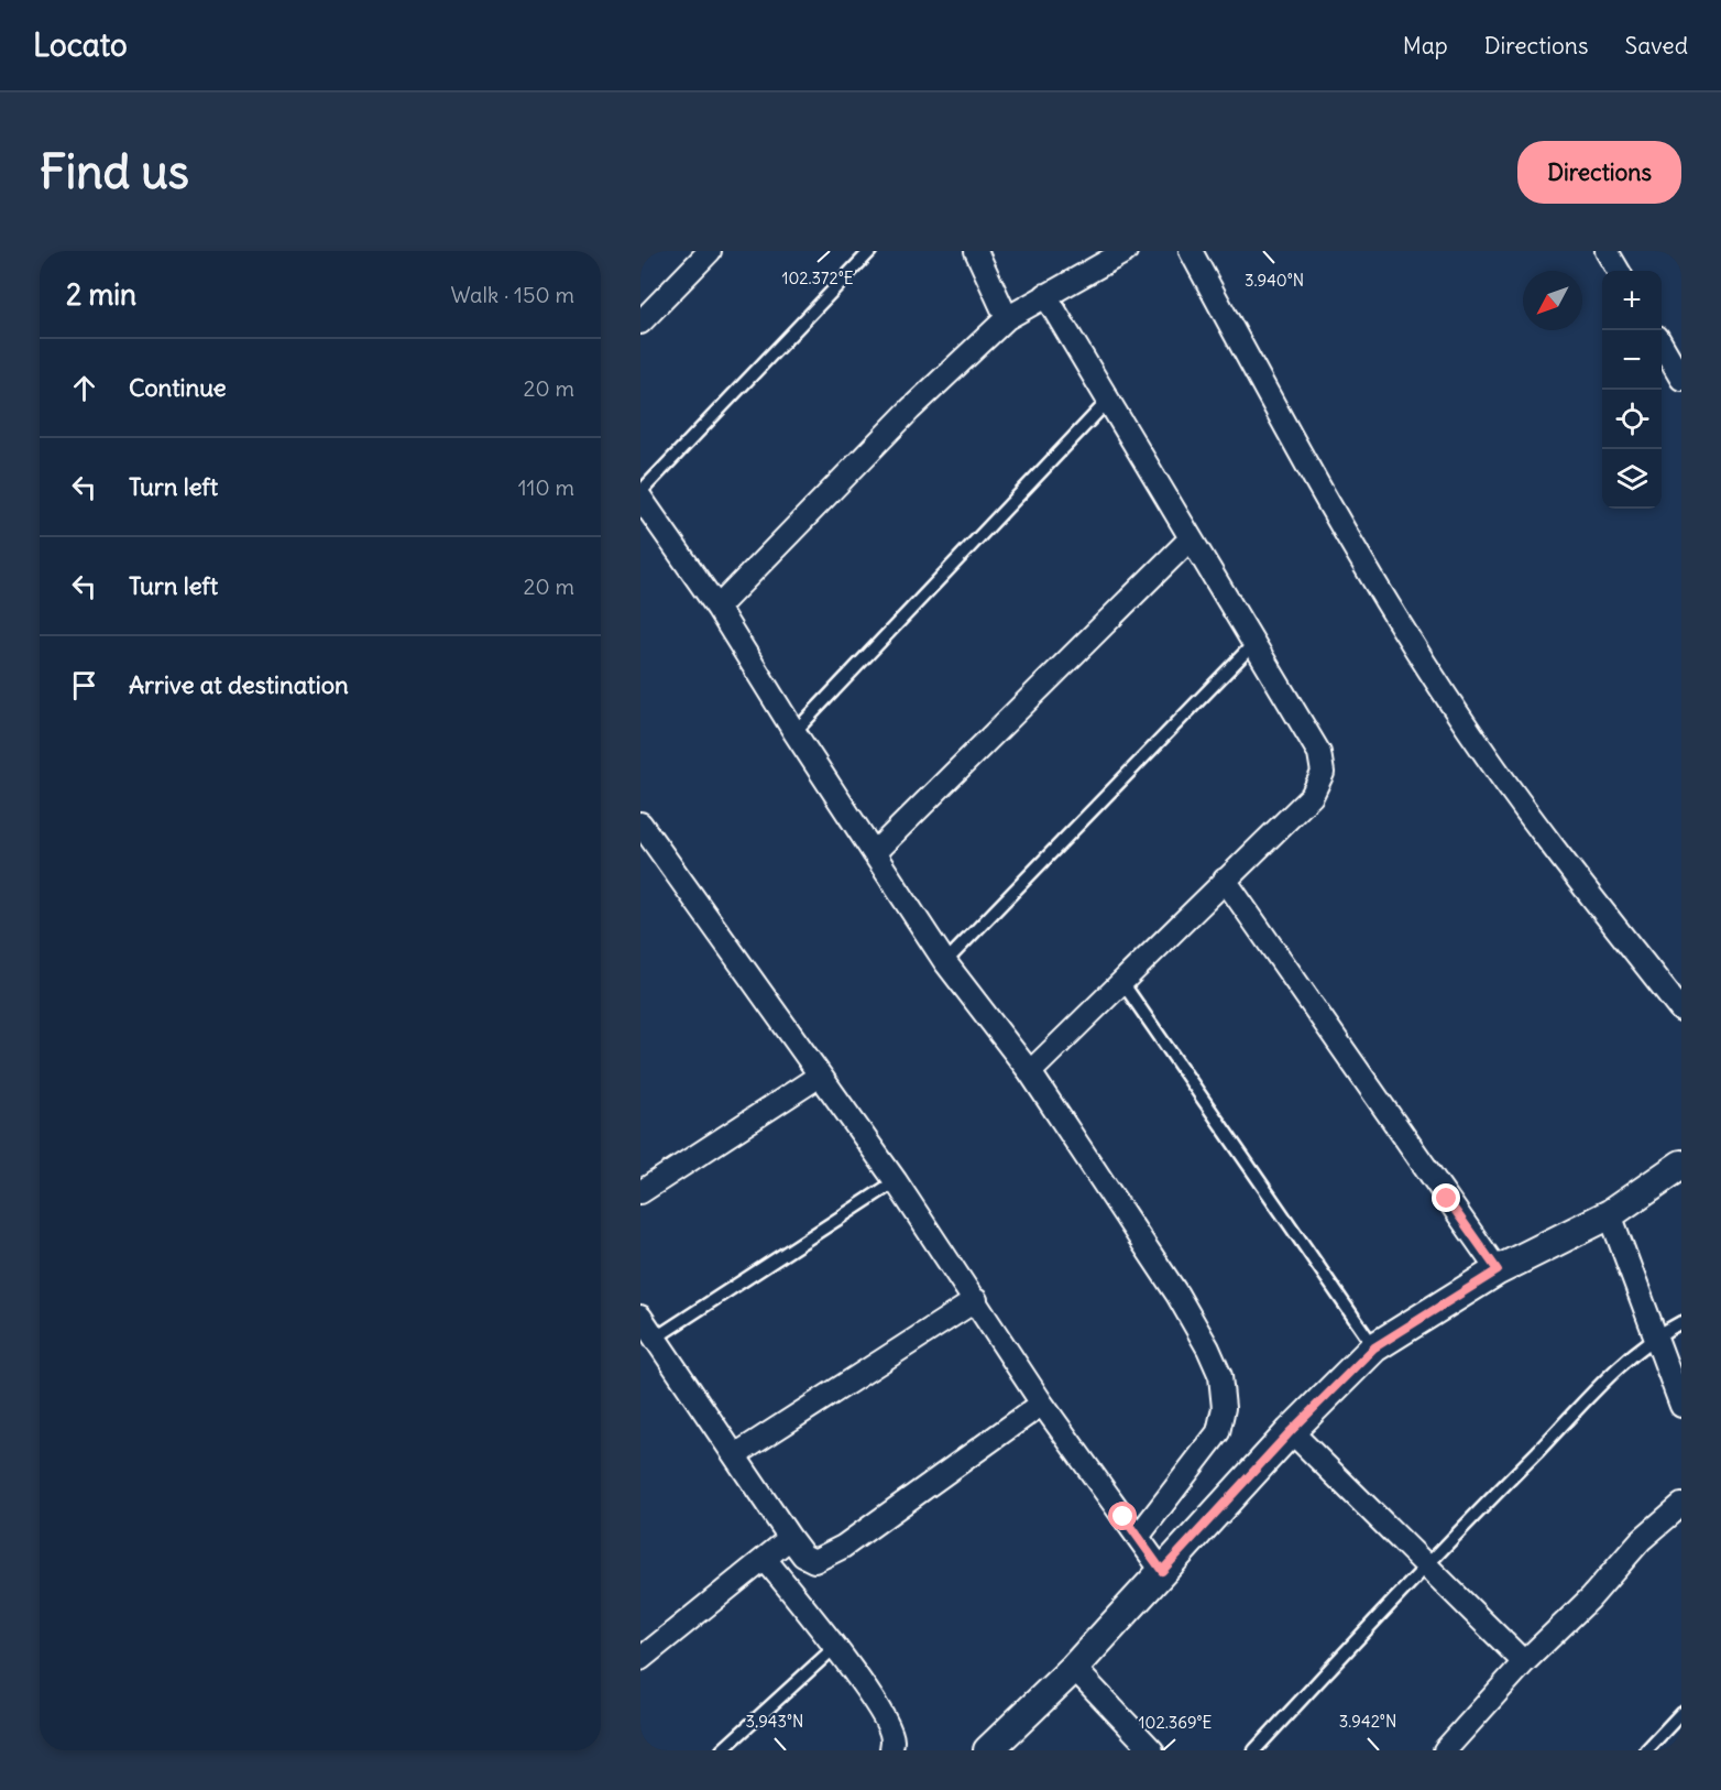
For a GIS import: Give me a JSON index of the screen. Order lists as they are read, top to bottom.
{
  "north": "bottom left",
  "page": {
    "header": "Locato",
    "nav": ["Map", "Directions", "Saved"],
    "buttons": "Directions",
    "title": "Find us",
    "heading": ["2 min", "Walk · 150 m"],
    "map_buttons": ["+", "−"],
    "list": [
      ["Continue", "20 m"],
      ["Turn left", "110 m"],
      ["Turn left", "20 m"],
      "Arrive at destination"
    ]
  },
  "coordinates": [
    "102.372°E",
    "3.940°N",
    "3.943°N",
    "3.942°N",
    "102.369°E"
  ]
}
